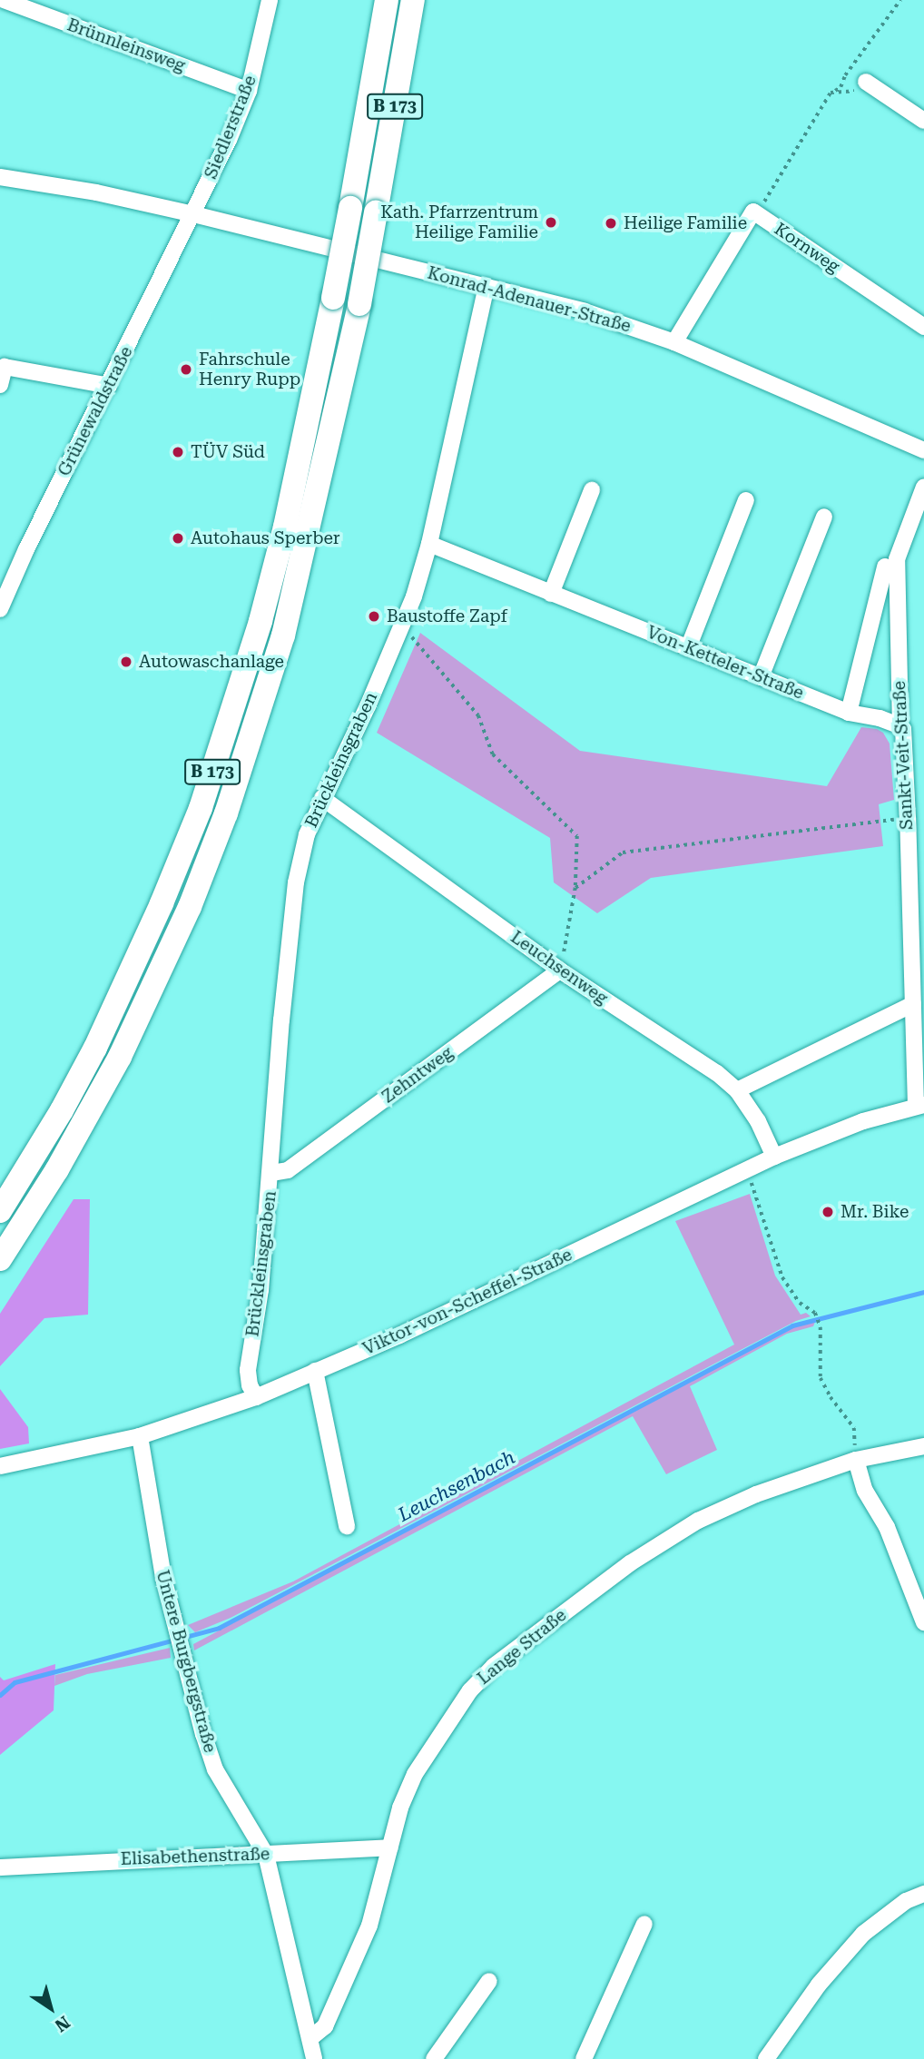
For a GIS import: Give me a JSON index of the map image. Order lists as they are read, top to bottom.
{
  "streets": {
    "highway": ["B 173"],
    "street": [
      "Brünnleinsweg",
      "Siedlerstraße",
      "Kornweg",
      "Konrad-Adenauer-Straße",
      "Grünewaldstraße",
      "Von-Ketteler-Straße",
      "Sankt-Veit-Straße",
      "Brückleinsgraben",
      "Leuchsenweg",
      "Zehntweg",
      "Viktor-von-Scheffel-Straße",
      "Lange Straße",
      "Untere Burgbergstraße",
      "Elisabethenstraße"
    ]
  },
  "crossings": [
    ["Brünnleinsweg", "Siedlerstraße"],
    ["Siedlerstraße", "Konrad-Adenauer-Straße"],
    ["Siedlerstraße", "Grünewaldstraße"],
    ["Kornweg", "Konrad-Adenauer-Straße"],
    ["Konrad-Adenauer-Straße", "Grünewaldstraße"],
    ["Konrad-Adenauer-Straße", "Brückleinsgraben"],
    ["Von-Ketteler-Straße", "Sankt-Veit-Straße"],
    ["Von-Ketteler-Straße", "Brückleinsgraben"],
    ["Sankt-Veit-Straße", "Viktor-von-Scheffel-Straße"],
    ["Brückleinsgraben", "Leuchsenweg"],
    ["Brückleinsgraben", "Zehntweg"],
    ["Brückleinsgraben", "Viktor-von-Scheffel-Straße"],
    ["Leuchsenweg", "Zehntweg"],
    ["Leuchsenweg", "Viktor-von-Scheffel-Straße"],
    ["Viktor-von-Scheffel-Straße", "Untere Burgbergstraße"],
    ["Lange Straße", "Untere Burgbergstraße"],
    ["Lange Straße", "Elisabethenstraße"],
    ["Untere Burgbergstraße", "Elisabethenstraße"]
  ],
  "water": ["Leuchsenbach"],
  "places": [
    "Kath. Pfarrzentrum Heilige Familie",
    "Heilige Familie",
    "Fahrschule Henry Rupp",
    "TÜV Süd",
    "Autohaus Sperber",
    "Baustoffe Zapf",
    "Autowaschanlage",
    "Mr. Bike"
  ],
  "north": "bottom right"
}
